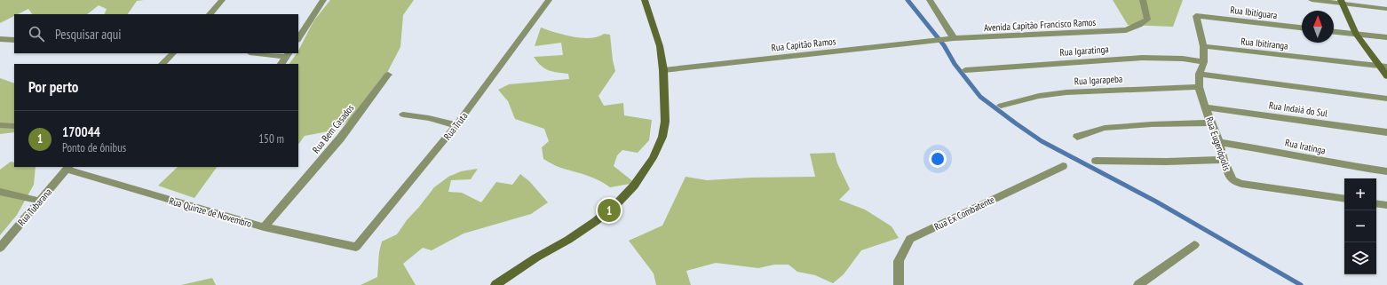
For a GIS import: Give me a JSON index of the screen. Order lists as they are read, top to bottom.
{
  "streets": {
    "street": [
      "Rua Ibitiguara",
      "Avenida Capitão Francisco Ramos",
      "Rua Ibitiranga",
      "Rua Capitão Ramos",
      "Rua Igaratinga",
      "Rua Igarapeba",
      "Rua Indaiá do Sul",
      "Rua Truta",
      "Rua Bem Casados",
      "Rua Eugenópolis",
      "Rua Iratinga",
      "Rua Tubarana",
      "Rua Quinze de Novembro",
      "Rua Ex Combatente"
    ]
  },
  "crossings": [
    ["Rua Ibitiguara", "Rua Eugenópolis"],
    ["Avenida Capitão Francisco Ramos", "Rua Capitão Ramos"],
    ["Rua Ibitiranga", "Rua Eugenópolis"],
    ["Rua Igaratinga", "Rua Eugenópolis"],
    ["Rua Igarapeba", "Rua Eugenópolis"],
    ["Rua Indaiá do Sul", "Rua Eugenópolis"],
    ["Rua Truta", "Rua Quinze de Novembro"],
    ["Rua Bem Casados", "Rua Quinze de Novembro"],
    ["Rua Eugenópolis", "Rua Iratinga"],
    ["Rua Tubarana", "Rua Quinze de Novembro"]
  ],
  "north": "top",
  "page": {
    "search": "Pesquisar aqui",
    "heading": "Por perto",
    "list": [
      {
        "mark": "1",
        "name": "170044",
        "note": "Ponto de ônibus",
        "value": "150 m"
      }
    ],
    "map_buttons": ["+", "−"],
    "pins": "1"
  }
}
